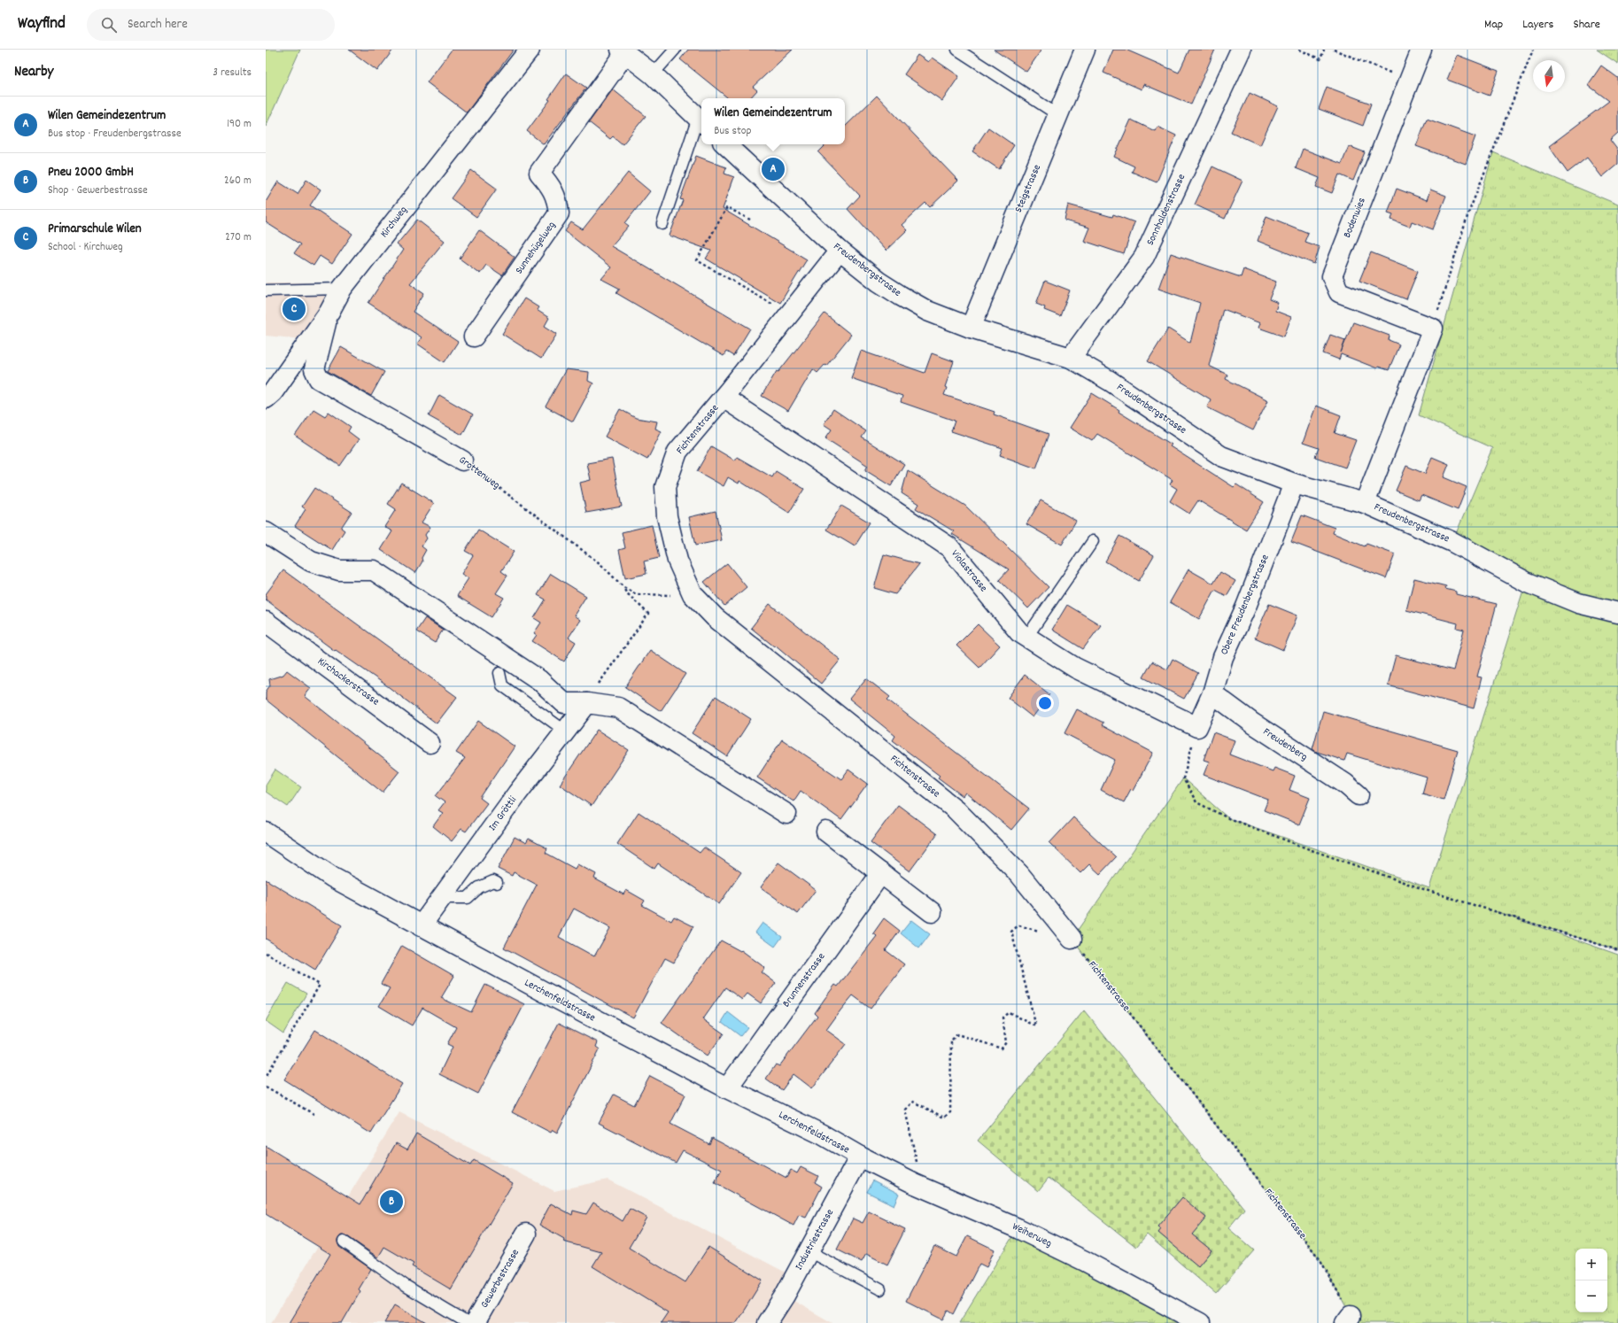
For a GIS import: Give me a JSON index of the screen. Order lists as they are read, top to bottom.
{
  "streets": {
    "street": [
      "Steigstrasse",
      "Sonnhaldenstrasse",
      "Bodenwies",
      "Kirchweg",
      "Sunnehügelweg",
      "Freudenbergstrasse",
      "Fichtenstrasse",
      "Grottenweg",
      "Violastrasse",
      "Obere Freudenbergstrasse",
      "Kirchackerstrasse",
      "Freudenberg",
      "Im Gröttli",
      "Brunnenstrasse",
      "Lerchenfeldstrasse",
      "Weiherweg",
      "Industriestrasse",
      "Gewerbestrasse"
    ]
  },
  "crossings": [
    ["Steigstrasse", "Freudenbergstrasse"],
    ["Sonnhaldenstrasse", "Freudenbergstrasse"],
    ["Kirchweg", "Grottenweg"],
    ["Freudenbergstrasse", "Fichtenstrasse"],
    ["Freudenbergstrasse", "Obere Freudenbergstrasse"],
    ["Fichtenstrasse", "Grottenweg"],
    ["Fichtenstrasse", "Violastrasse"],
    ["Violastrasse", "Obere Freudenbergstrasse"],
    ["Obere Freudenbergstrasse", "Freudenberg"],
    ["Im Gröttli", "Lerchenfeldstrasse"],
    ["Brunnenstrasse", "Lerchenfeldstrasse"],
    ["Lerchenfeldstrasse", "Weiherweg"],
    ["Lerchenfeldstrasse", "Industriestrasse"],
    ["Weiherweg", "Industriestrasse"]
  ],
  "north": "bottom",
  "page": {
    "header": "Wayfind",
    "search": "Search here",
    "nav": ["Map", "Layers", "Share"],
    "heading": ["Nearby", "3 results"],
    "list": [
      {
        "mark": "A",
        "name": "Wilen Gemeindezentrum",
        "note": "Bus stop · Freudenbergstrasse",
        "value": "190 m"
      },
      {
        "mark": "B",
        "name": "Pneu 2000 GmbH",
        "note": "Shop · Gewerbestrasse",
        "value": "260 m"
      },
      {
        "mark": "C",
        "name": "Primarschule Wilen",
        "note": "School · Kirchweg",
        "value": "270 m"
      }
    ],
    "popup": ["Wilen Gemeindezentrum", "Bus stop"],
    "pins": ["A", "C", "B"],
    "map_buttons": ["+", "−"]
  }
}
